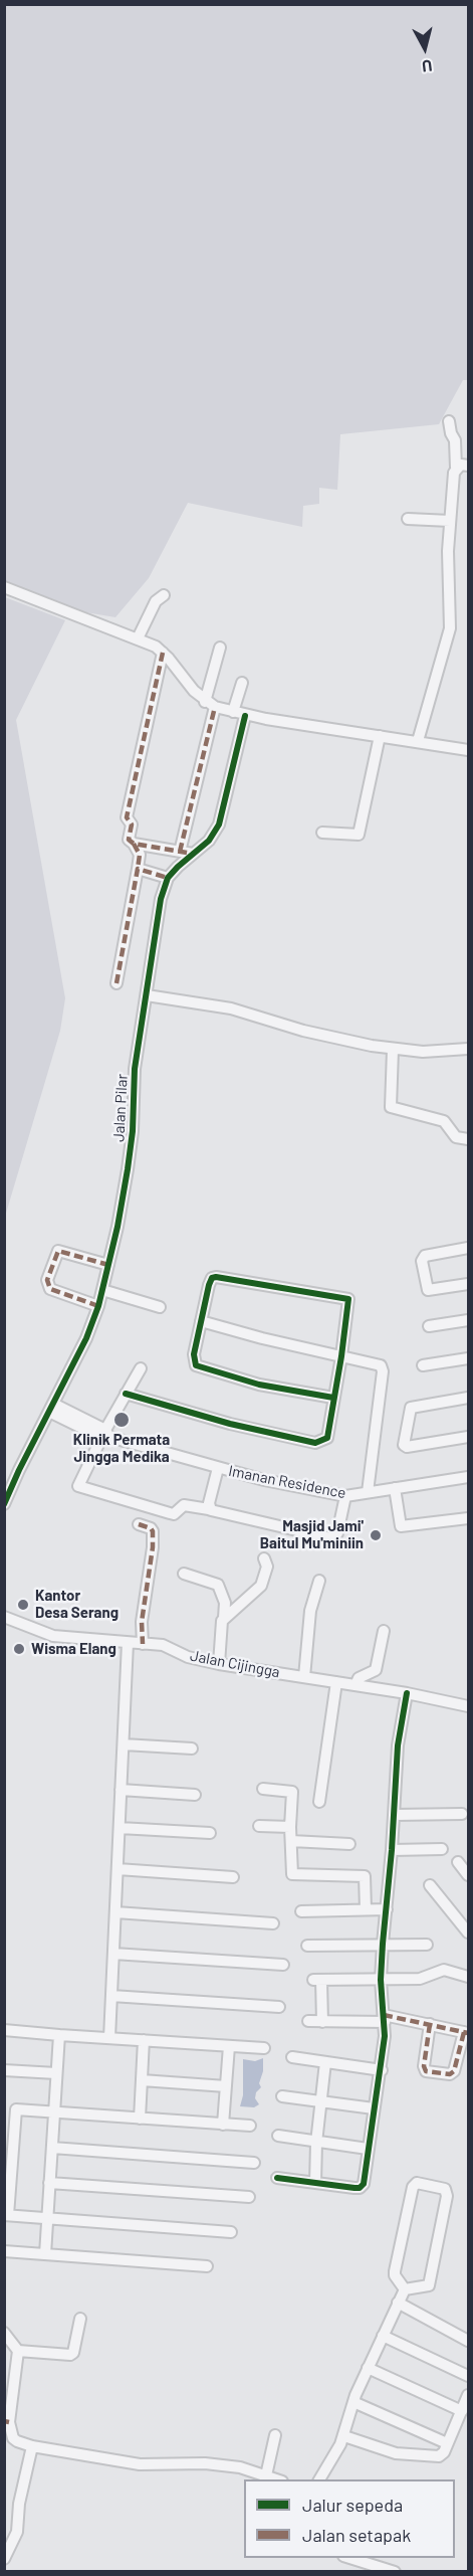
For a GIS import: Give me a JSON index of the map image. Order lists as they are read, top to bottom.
{
  "streets": {
    "street": ["Jalan Pilar", "Imanan Residence", "Jalan Cijingga"]
  },
  "crossings": [
    ["Jalan Pilar", "Imanan Residence"]
  ],
  "places": [
    "Klinik Permata Jingga Medika",
    "Masjid Jami' Baitul Mu'miniin",
    "Kantor Desa Serang",
    "Wisma Elang"
  ],
  "legend": ["Jalur sepeda", "Jalan setapak"],
  "north": "bottom"
}
